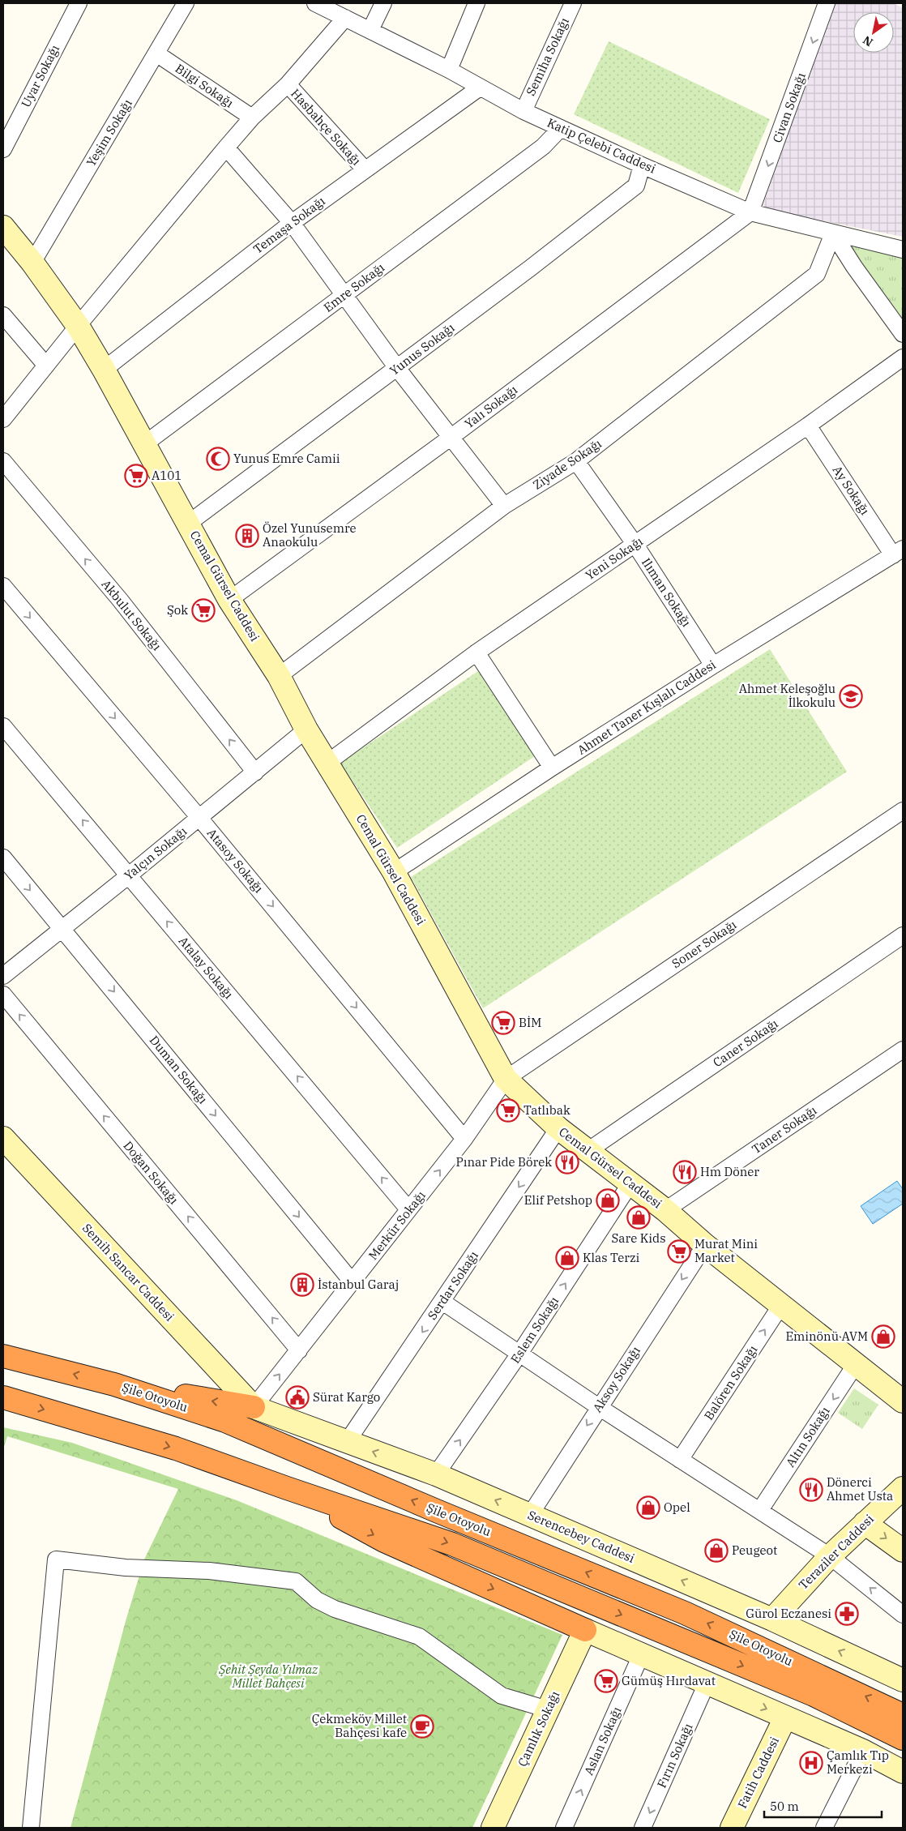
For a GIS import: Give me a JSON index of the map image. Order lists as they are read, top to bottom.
{
  "streets": {
    "highway": ["Şile Otoyolu"],
    "street": [
      "Semiha Sokağı",
      "Uyar Sokağı",
      "Bilgi Sokağı",
      "Civan Sokağı",
      "Hasbahçe Sokağı",
      "Yeşim Sokağı",
      "Katip Çelebi Caddesi",
      "Temaşa Sokağı",
      "Emre Sokağı",
      "Yunus Sokağı",
      "Yalı Sokağı",
      "Ziyade Sokağı",
      "Ay Sokağı",
      "Yeni Sokağı",
      "Cemal Gürsel Caddesi",
      "Ilıman Sokağı",
      "Akbulut Sokağı",
      "Ahmet Taner Kışlalı Caddesi",
      "Yalçın Sokağı",
      "Atasoy Sokağı",
      "Soner Sokağı",
      "Atalay Sokağı",
      "Caner Sokağı",
      "Duman Sokağı",
      "Taner Sokağı",
      "Doğan Sokağı",
      "Merkür Sokağı",
      "Semih Sancar Caddesi",
      "Serdar Sokağı",
      "Eslem Sokağı",
      "Aksoy Sokağı",
      "Balören Sokağı",
      "Altın Sokağı",
      "Serencebey Caddesi",
      "Teraziler Caddesi",
      "Çamlık Sokağı",
      "Aslan Sokağı",
      "Fırın Sokağı",
      "Fatih Caddesi"
    ]
  },
  "crossings": [
    ["Semiha Sokağı", "Katip Çelebi Caddesi"],
    ["Bilgi Sokağı", "Yeşim Sokağı"],
    ["Civan Sokağı", "Katip Çelebi Caddesi"],
    ["Civan Sokağı", "Yalı Sokağı"],
    ["Hasbahçe Sokağı", "Temaşa Sokağı"],
    ["Yeşim Sokağı", "Cemal Gürsel Caddesi"],
    ["Katip Çelebi Caddesi", "Temaşa Sokağı"],
    ["Katip Çelebi Caddesi", "Emre Sokağı"],
    ["Katip Çelebi Caddesi", "Yunus Sokağı"],
    ["Katip Çelebi Caddesi", "Yalı Sokağı"],
    ["Katip Çelebi Caddesi", "Ziyade Sokağı"],
    ["Temaşa Sokağı", "Cemal Gürsel Caddesi"],
    ["Emre Sokağı", "Cemal Gürsel Caddesi"],
    ["Yunus Sokağı", "Cemal Gürsel Caddesi"],
    ["Yalı Sokağı", "Cemal Gürsel Caddesi"],
    ["Ziyade Sokağı", "Cemal Gürsel Caddesi"],
    ["Ziyade Sokağı", "Ilıman Sokağı"],
    ["Ay Sokağı", "Yeni Sokağı"],
    ["Ay Sokağı", "Ahmet Taner Kışlalı Caddesi"],
    ["Yeni Sokağı", "Cemal Gürsel Caddesi"],
    ["Yeni Sokağı", "Ilıman Sokağı"],
    ["Cemal Gürsel Caddesi", "Ahmet Taner Kışlalı Caddesi"],
    ["Cemal Gürsel Caddesi", "Yalçın Sokağı"],
    ["Cemal Gürsel Caddesi", "Soner Sokağı"],
    ["Cemal Gürsel Caddesi", "Caner Sokağı"],
    ["Cemal Gürsel Caddesi", "Taner Sokağı"],
    ["Cemal Gürsel Caddesi", "Merkür Sokağı"],
    ["Cemal Gürsel Caddesi", "Serdar Sokağı"],
    ["Cemal Gürsel Caddesi", "Eslem Sokağı"],
    ["Cemal Gürsel Caddesi", "Aksoy Sokağı"],
    ["Cemal Gürsel Caddesi", "Balören Sokağı"],
    ["Cemal Gürsel Caddesi", "Altın Sokağı"],
    ["Ilıman Sokağı", "Ahmet Taner Kışlalı Caddesi"],
    ["Akbulut Sokağı", "Yalçın Sokağı"],
    ["Yalçın Sokağı", "Atasoy Sokağı"],
    ["Yalçın Sokağı", "Atalay Sokağı"],
    ["Yalçın Sokağı", "Duman Sokağı"],
    ["Atasoy Sokağı", "Merkür Sokağı"],
    ["Soner Sokağı", "Merkür Sokağı"],
    ["Atalay Sokağı", "Merkür Sokağı"],
    ["Duman Sokağı", "Merkür Sokağı"],
    ["Doğan Sokağı", "Merkür Sokağı"],
    ["Merkür Sokağı", "Semih Sancar Caddesi"],
    ["Merkür Sokağı", "Serencebey Caddesi"],
    ["Semih Sancar Caddesi", "Serencebey Caddesi"],
    ["Serdar Sokağı", "Serencebey Caddesi"],
    ["Eslem Sokağı", "Serencebey Caddesi"],
    ["Aksoy Sokağı", "Serencebey Caddesi"],
    ["Serencebey Caddesi", "Teraziler Caddesi"]
  ],
  "one_way": [
    "Civan Sokağı",
    "Akbulut Sokağı",
    "Atasoy Sokağı",
    "Atalay Sokağı",
    "Duman Sokağı",
    "Doğan Sokağı",
    "Merkür Sokağı",
    "Serdar Sokağı",
    "Eslem Sokağı",
    "Aksoy Sokağı",
    "Balören Sokağı",
    "Altın Sokağı",
    "Aslan Sokağı",
    "Fırın Sokağı"
  ],
  "parks": ["Şehit Şeyda Yılmaz Millet Bahçesi"],
  "places": {
    "mosque": ["Yunus Emre Camii"],
    "supermarket": [
      "A101",
      "Şok",
      "BİM",
      "Tatlıbak",
      "Murat Mini Market",
      "Gümüş Hırdavat"
    ],
    "building": ["Özel Yunusemre Anaokulu", "İstanbul Garaj"],
    "school or university": ["Ahmet Keleşoğlu İlkokulu"],
    "restaurant": ["Pınar Pide Börek", "Hm Döner", "Dönerci Ahmet Usta"],
    "shop": [
      "Elif Petshop",
      "Sare Kids",
      "Klas Terzi",
      "Eminönü AVM",
      "Opel",
      "Peugeot"
    ],
    "public building": ["Sürat Kargo"],
    "pharmacy": ["Gürol Eczanesi"],
    "cafe": ["Çekmeköy Millet Bahçesi kafe"],
    "hospital": ["Çamlık Tıp Merkezi"]
  },
  "scale_bar": "50 m",
  "north": "bottom left"
}
